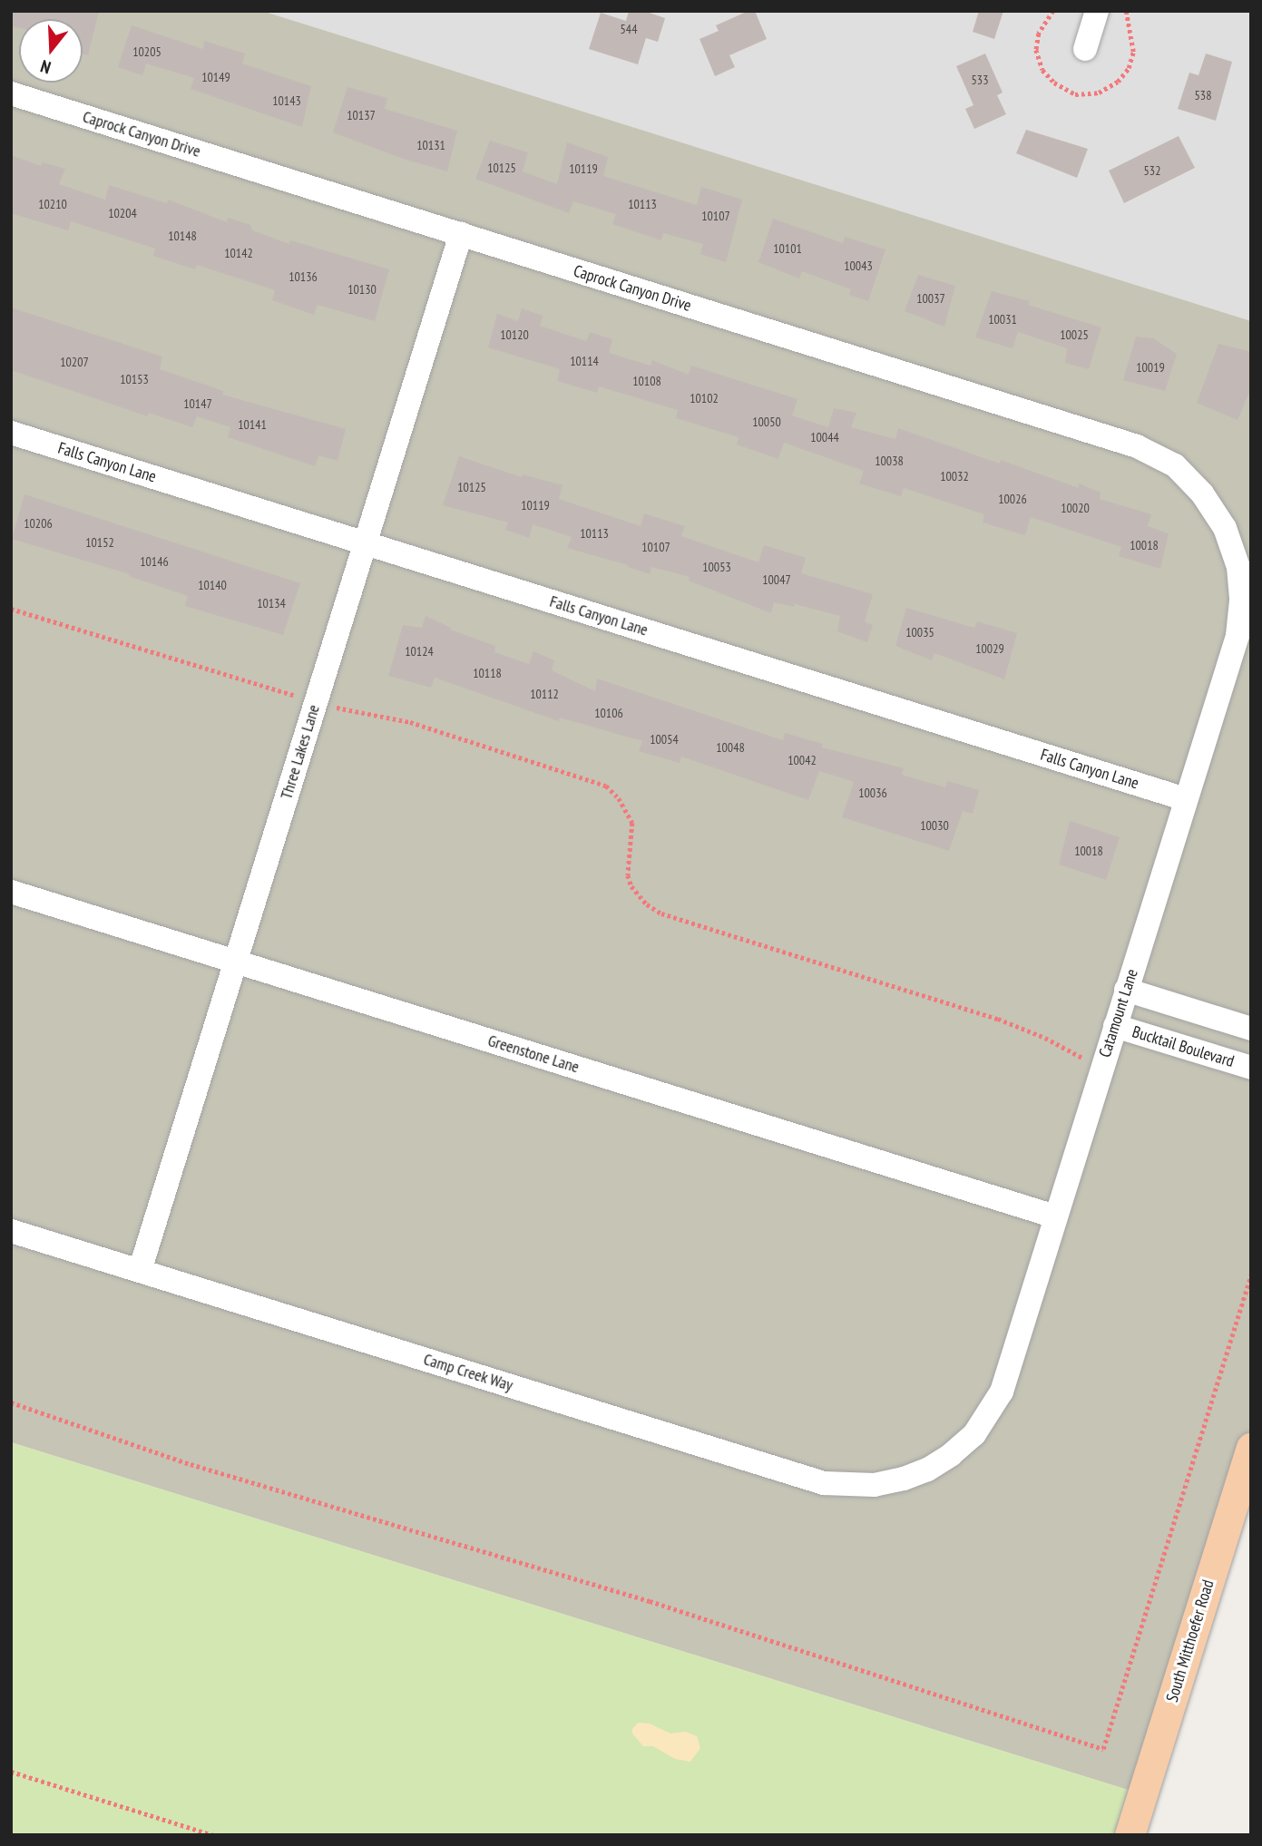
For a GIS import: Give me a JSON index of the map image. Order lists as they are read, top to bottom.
{
  "streets": {
    "main road": ["South Mitthoefer Road"],
    "street": [
      "Caprock Canyon Drive",
      "Falls Canyon Lane",
      "Three Lakes Lane",
      "Catamount Lane",
      "Bucktail Boulevard",
      "Greenstone Lane",
      "Camp Creek Way"
    ]
  },
  "crossings": [
    ["Caprock Canyon Drive", "Three Lakes Lane"],
    ["Caprock Canyon Drive", "Catamount Lane"],
    ["Falls Canyon Lane", "Three Lakes Lane"],
    ["Falls Canyon Lane", "Catamount Lane"],
    ["Three Lakes Lane", "Greenstone Lane"],
    ["Three Lakes Lane", "Camp Creek Way"],
    ["Catamount Lane", "Bucktail Boulevard"],
    ["Catamount Lane", "Greenstone Lane"],
    ["Catamount Lane", "Camp Creek Way"]
  ],
  "house_numbers": [
    "544",
    "10205",
    "10149",
    "533",
    "538",
    "10143",
    "10137",
    "10131",
    "10125",
    "10119",
    "532",
    "10210",
    "10113",
    "10204",
    "10107",
    "10148",
    "10101",
    "10142",
    "10043",
    "10136",
    "10130",
    "10037",
    "10031",
    "10120",
    "10025",
    "10114",
    "10207",
    "10019",
    "10153",
    "10108",
    "10102",
    "10147",
    "10050",
    "10141",
    "10044",
    "10038",
    "10032",
    "10125",
    "10026",
    "10119",
    "10020",
    "10206",
    "10113",
    "10152",
    "10018",
    "10107",
    "10146",
    "10053",
    "10047",
    "10140",
    "10134",
    "10035",
    "10029",
    "10124",
    "10118",
    "10112",
    "10106",
    "10054",
    "10048",
    "10042",
    "10036",
    "10030",
    "10018"
  ],
  "north": "bottom"
}
